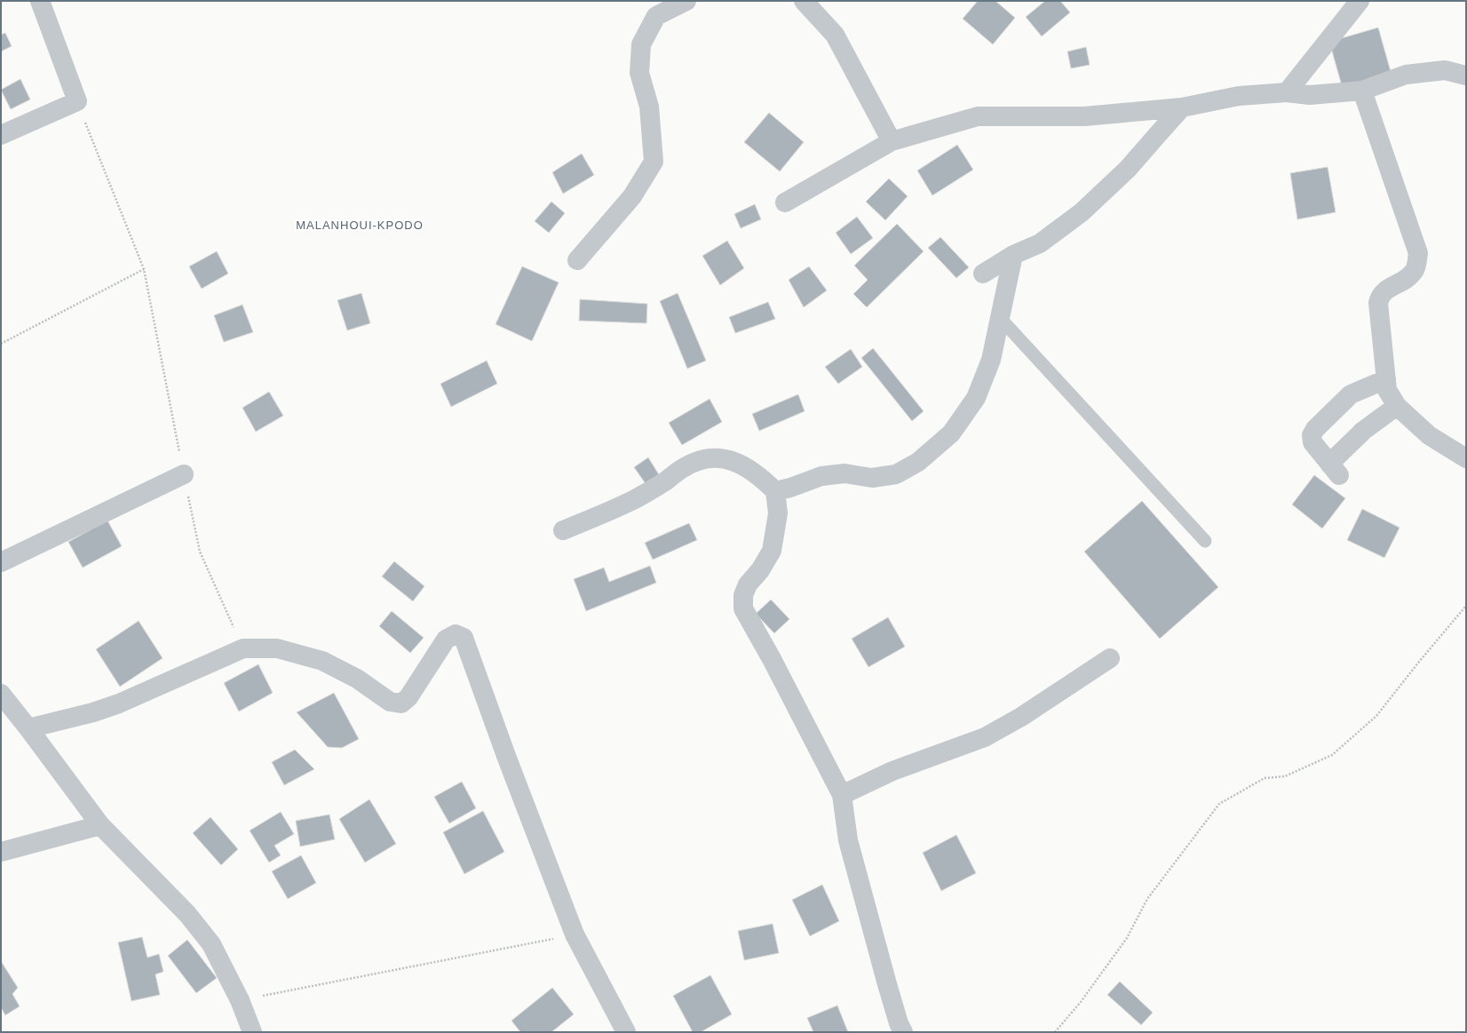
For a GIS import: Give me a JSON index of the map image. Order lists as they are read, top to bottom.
{
  "districts": ["MALANHOUI-KPODO"]
}
